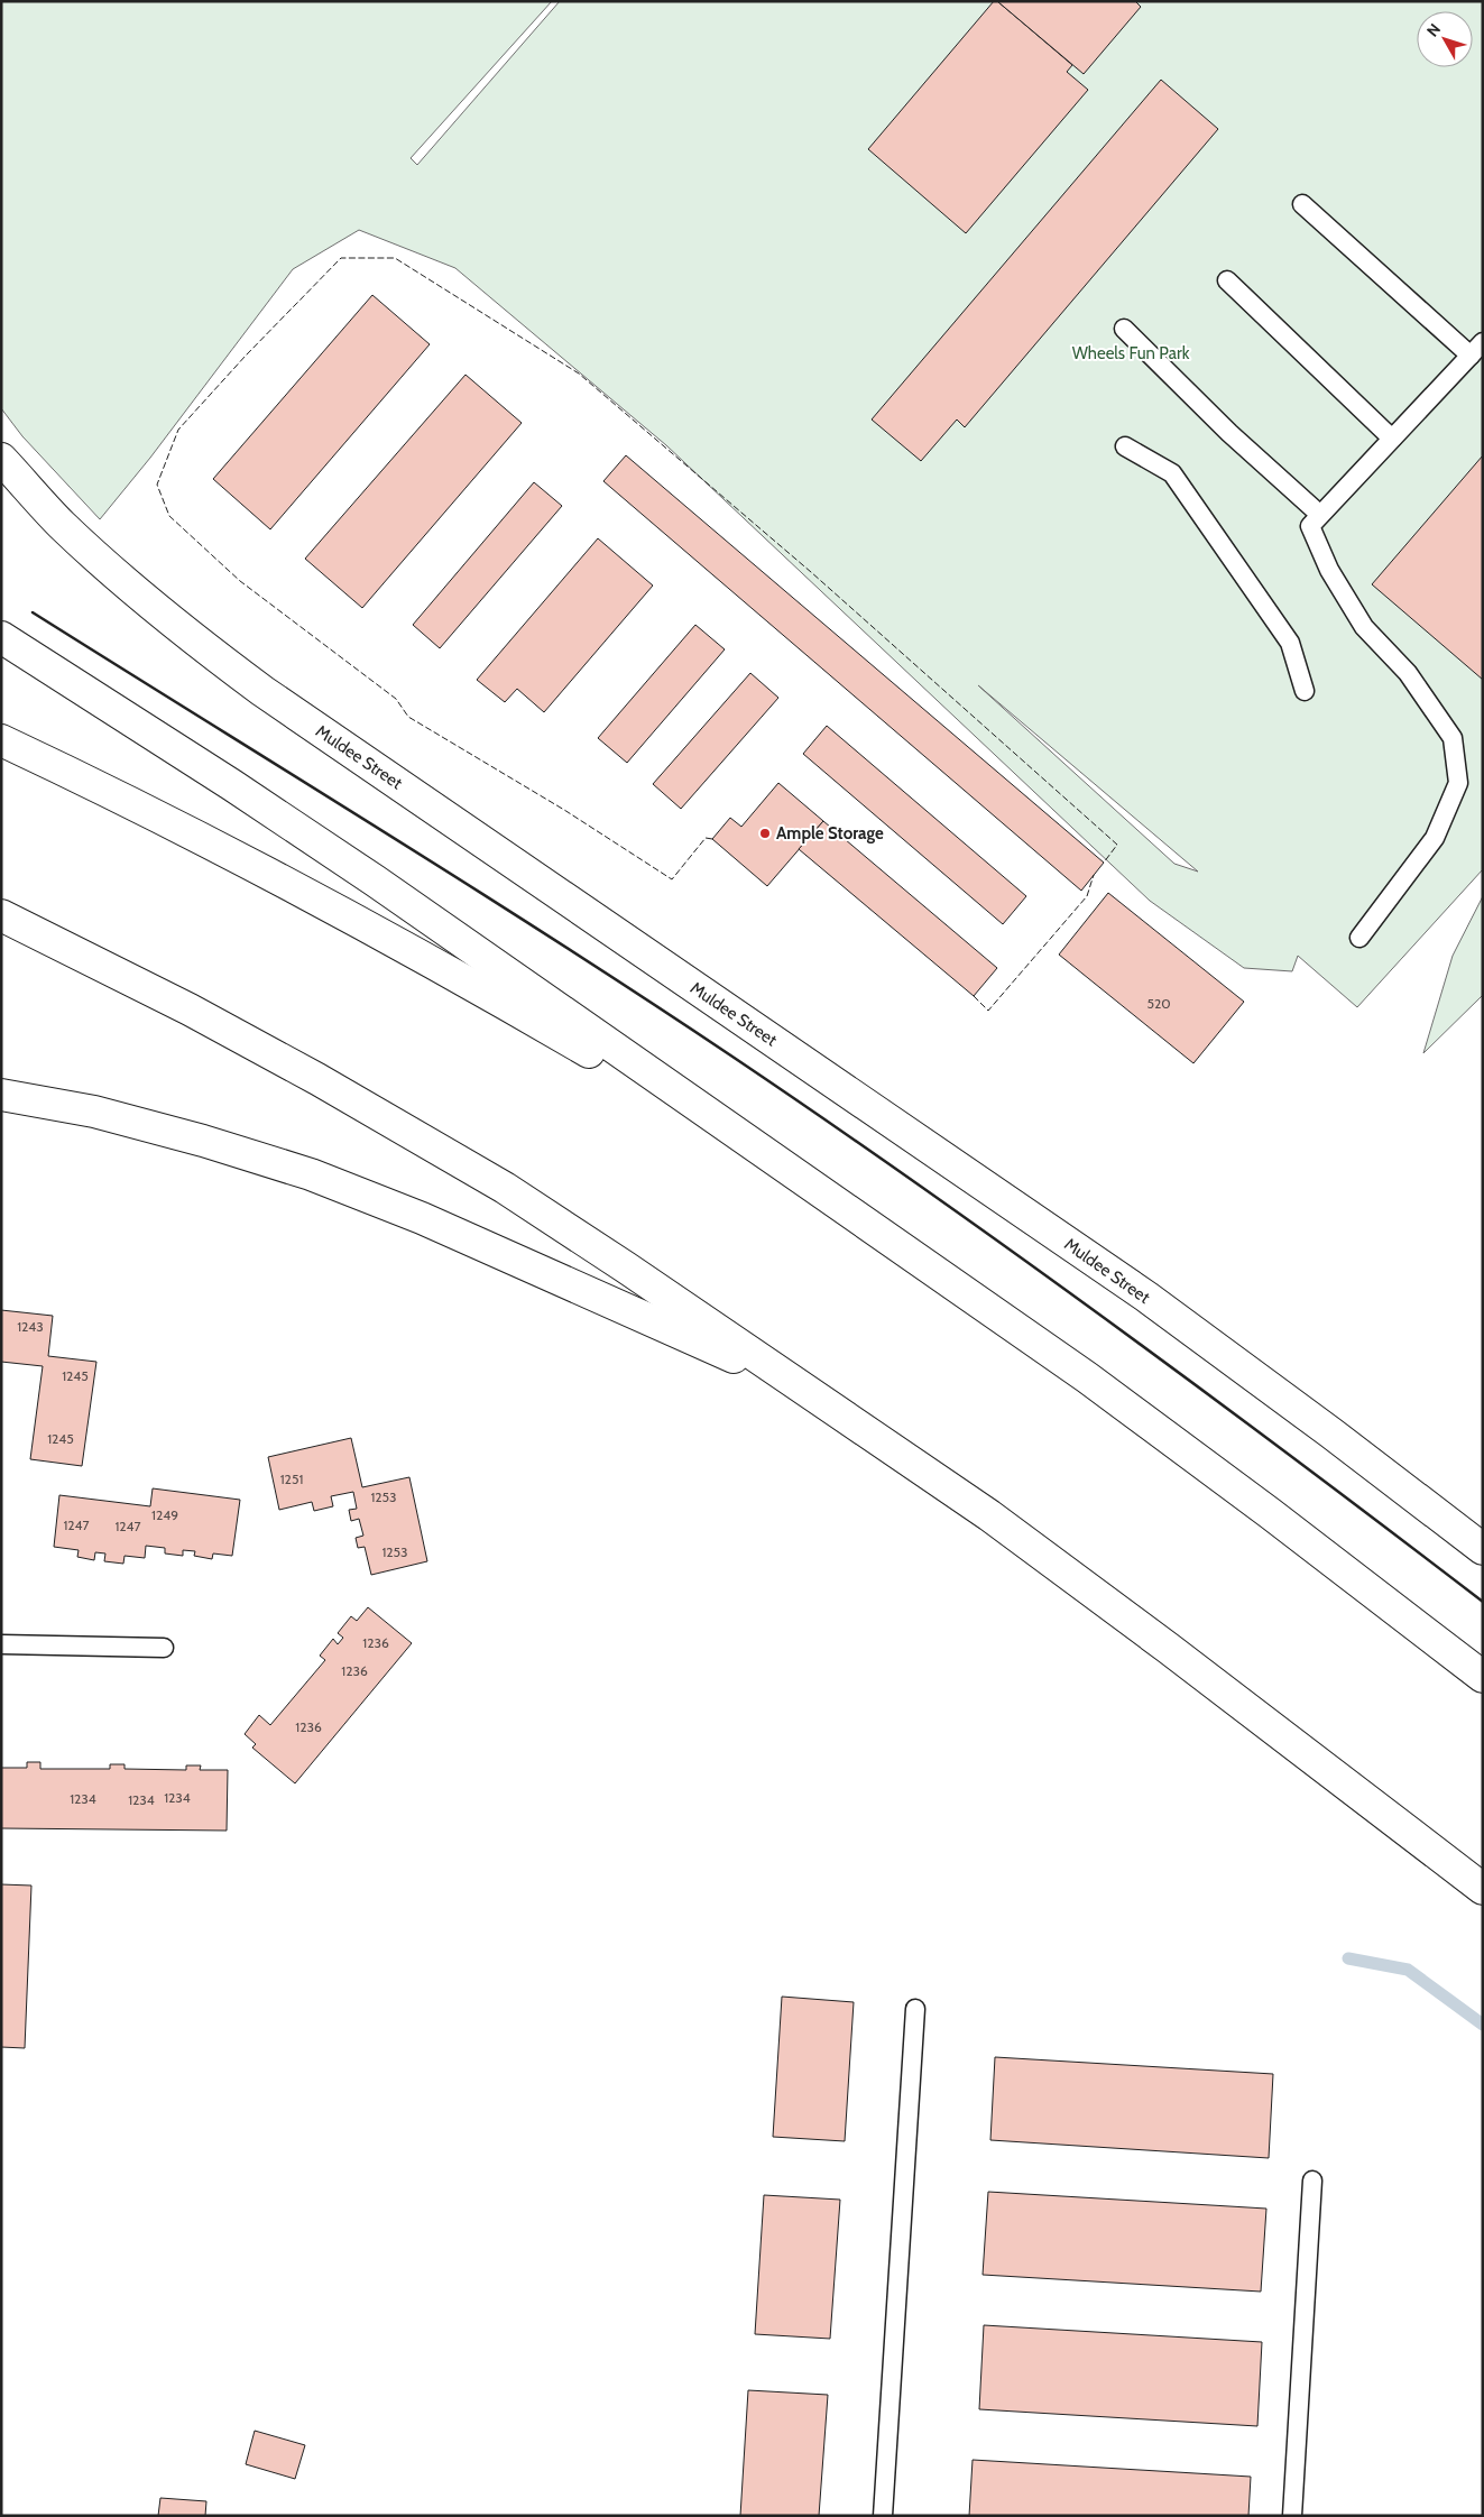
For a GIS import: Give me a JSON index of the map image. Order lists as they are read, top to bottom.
{
  "streets": {
    "main road": ["Muldee Street"]
  },
  "parks": ["Wheels Fun Park"],
  "places": ["Ample Storage"],
  "house_numbers": [
    "520",
    "1243",
    "1245",
    "1245",
    "1251",
    "1253",
    "1249",
    "1247",
    "1247",
    "1253",
    "1236",
    "1236",
    "1236",
    "1234",
    "1234",
    "1234"
  ],
  "north": "top left"
}
